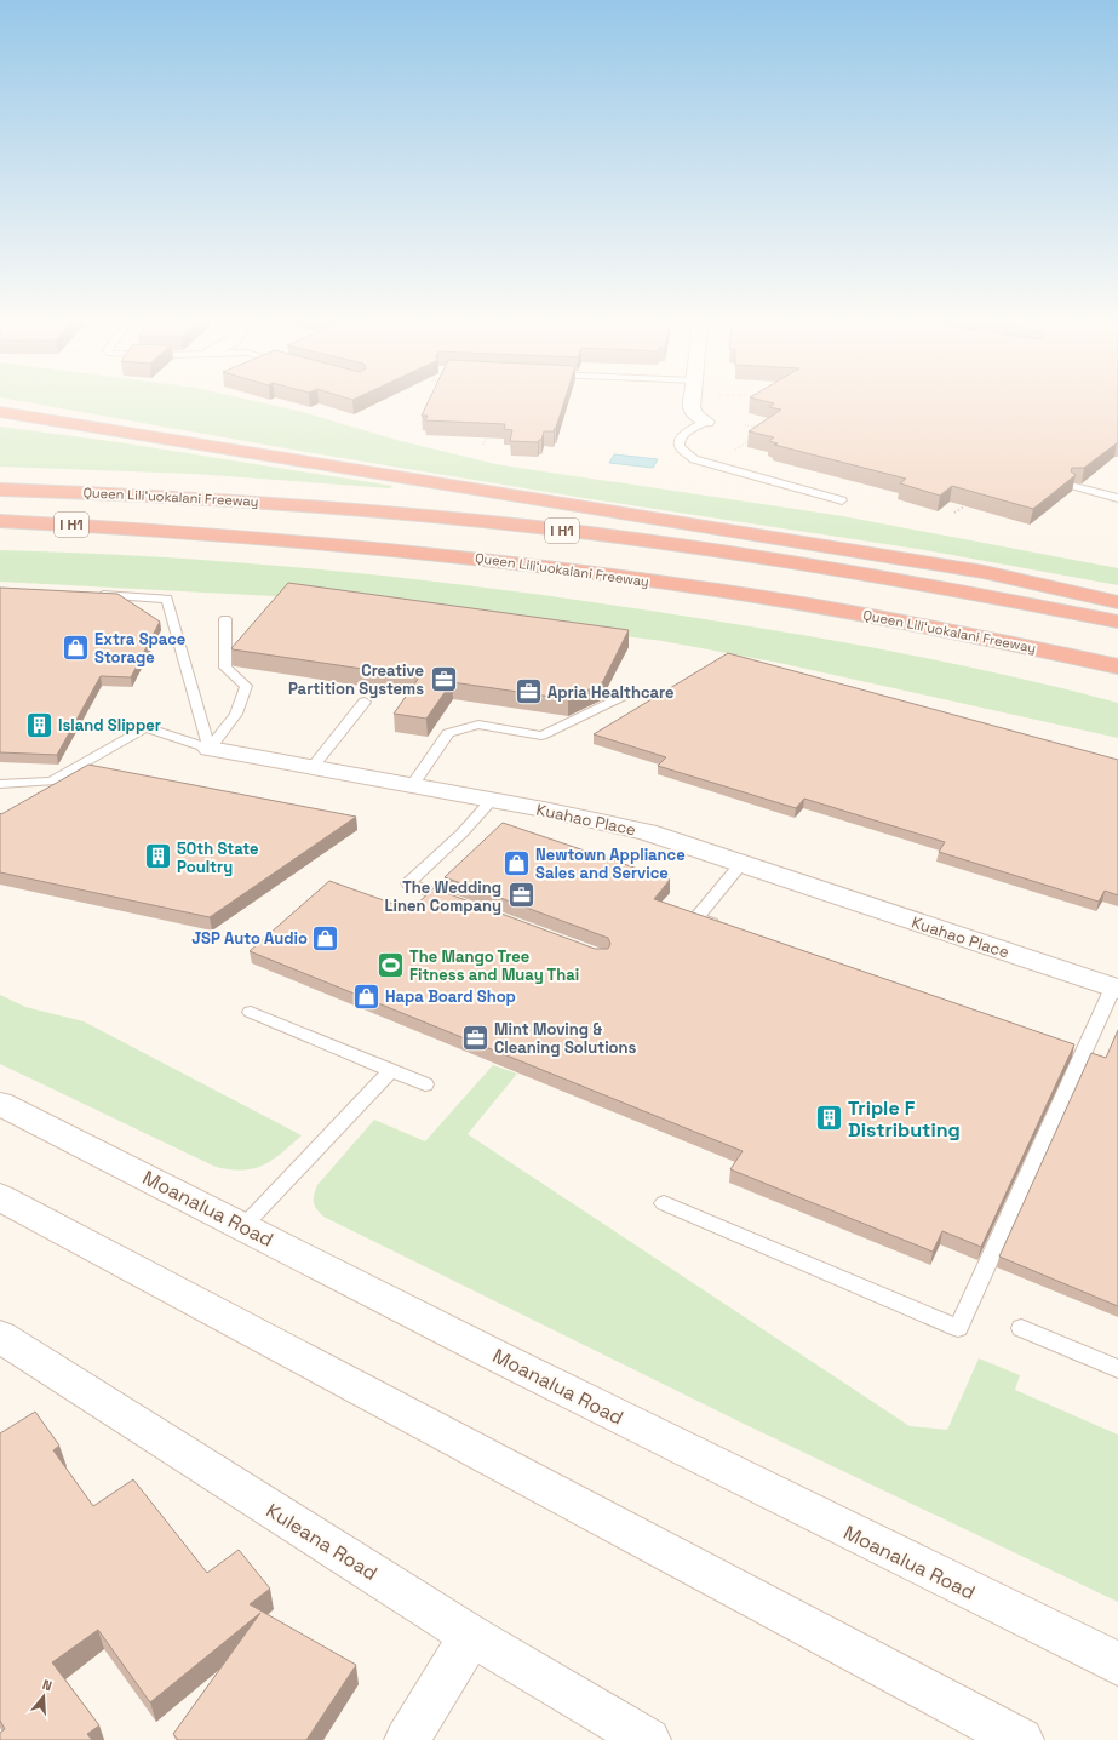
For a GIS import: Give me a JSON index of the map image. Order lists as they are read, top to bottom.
{
  "streets": {
    "highway": ["Queen Liliʻuokalani Freeway", "I H1"],
    "street": ["Kuahao Place", "Moanalua Road", "Kuleana Road"]
  },
  "places": {
    "shop": [
      "Extra Space Storage",
      "Newtown Appliance Sales and Service",
      "JSP Auto Audio",
      "Hapa Board Shop"
    ],
    "office": [
      "Creative Partition Systems",
      "Apria Healthcare",
      "The Wedding Linen Company",
      "Mint Moving & Cleaning Solutions"
    ],
    "building": ["Island Slipper", "50th State Poultry", "Triple F Distributing"],
    "sports": ["The Mango Tree Fitness and Muay Thai"]
  },
  "north": "top"
}
